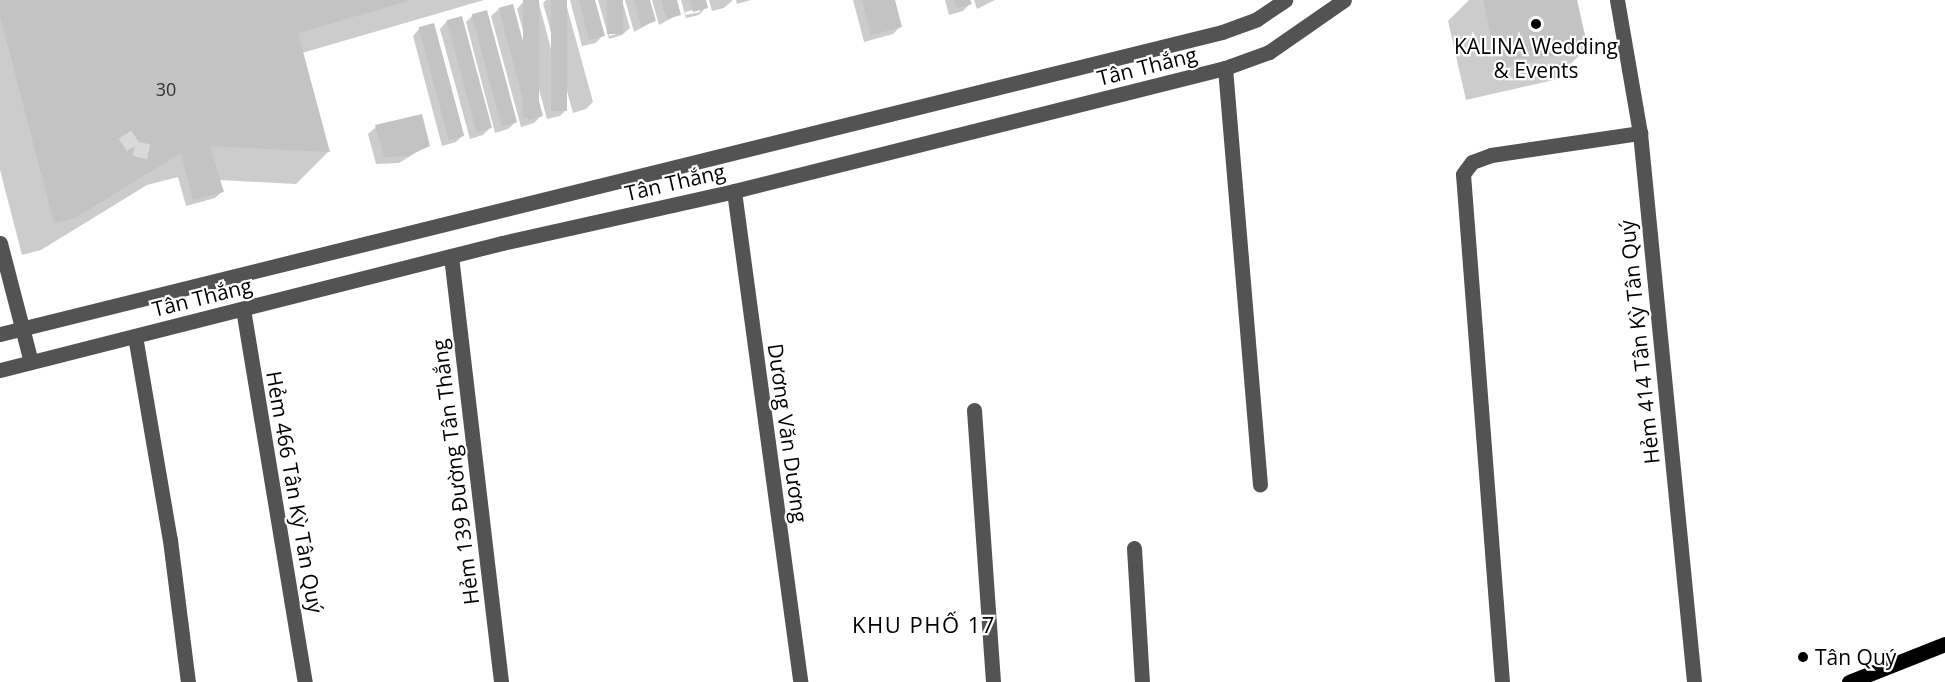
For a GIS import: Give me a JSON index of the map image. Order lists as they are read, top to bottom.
{
  "streets": {
    "street": [
      "Tân Thắng",
      "Hẻm 414 Tân Kỳ Tân Quý",
      "Dương Văn Dương",
      "Hẻm 139 Đường Tân Thắng",
      "Hẻm 466 Tân Kỳ Tân Quý"
    ]
  },
  "crossings": [
    ["Tân Thắng", "Dương Văn Dương"],
    ["Tân Thắng", "Hẻm 139 Đường Tân Thắng"],
    ["Tân Thắng", "Hẻm 466 Tân Kỳ Tân Quý"]
  ],
  "districts": ["KHU PHỐ 17"],
  "places": ["KALINA Wedding & Events", "Tân Quý"],
  "house_numbers": ["30"]
}
